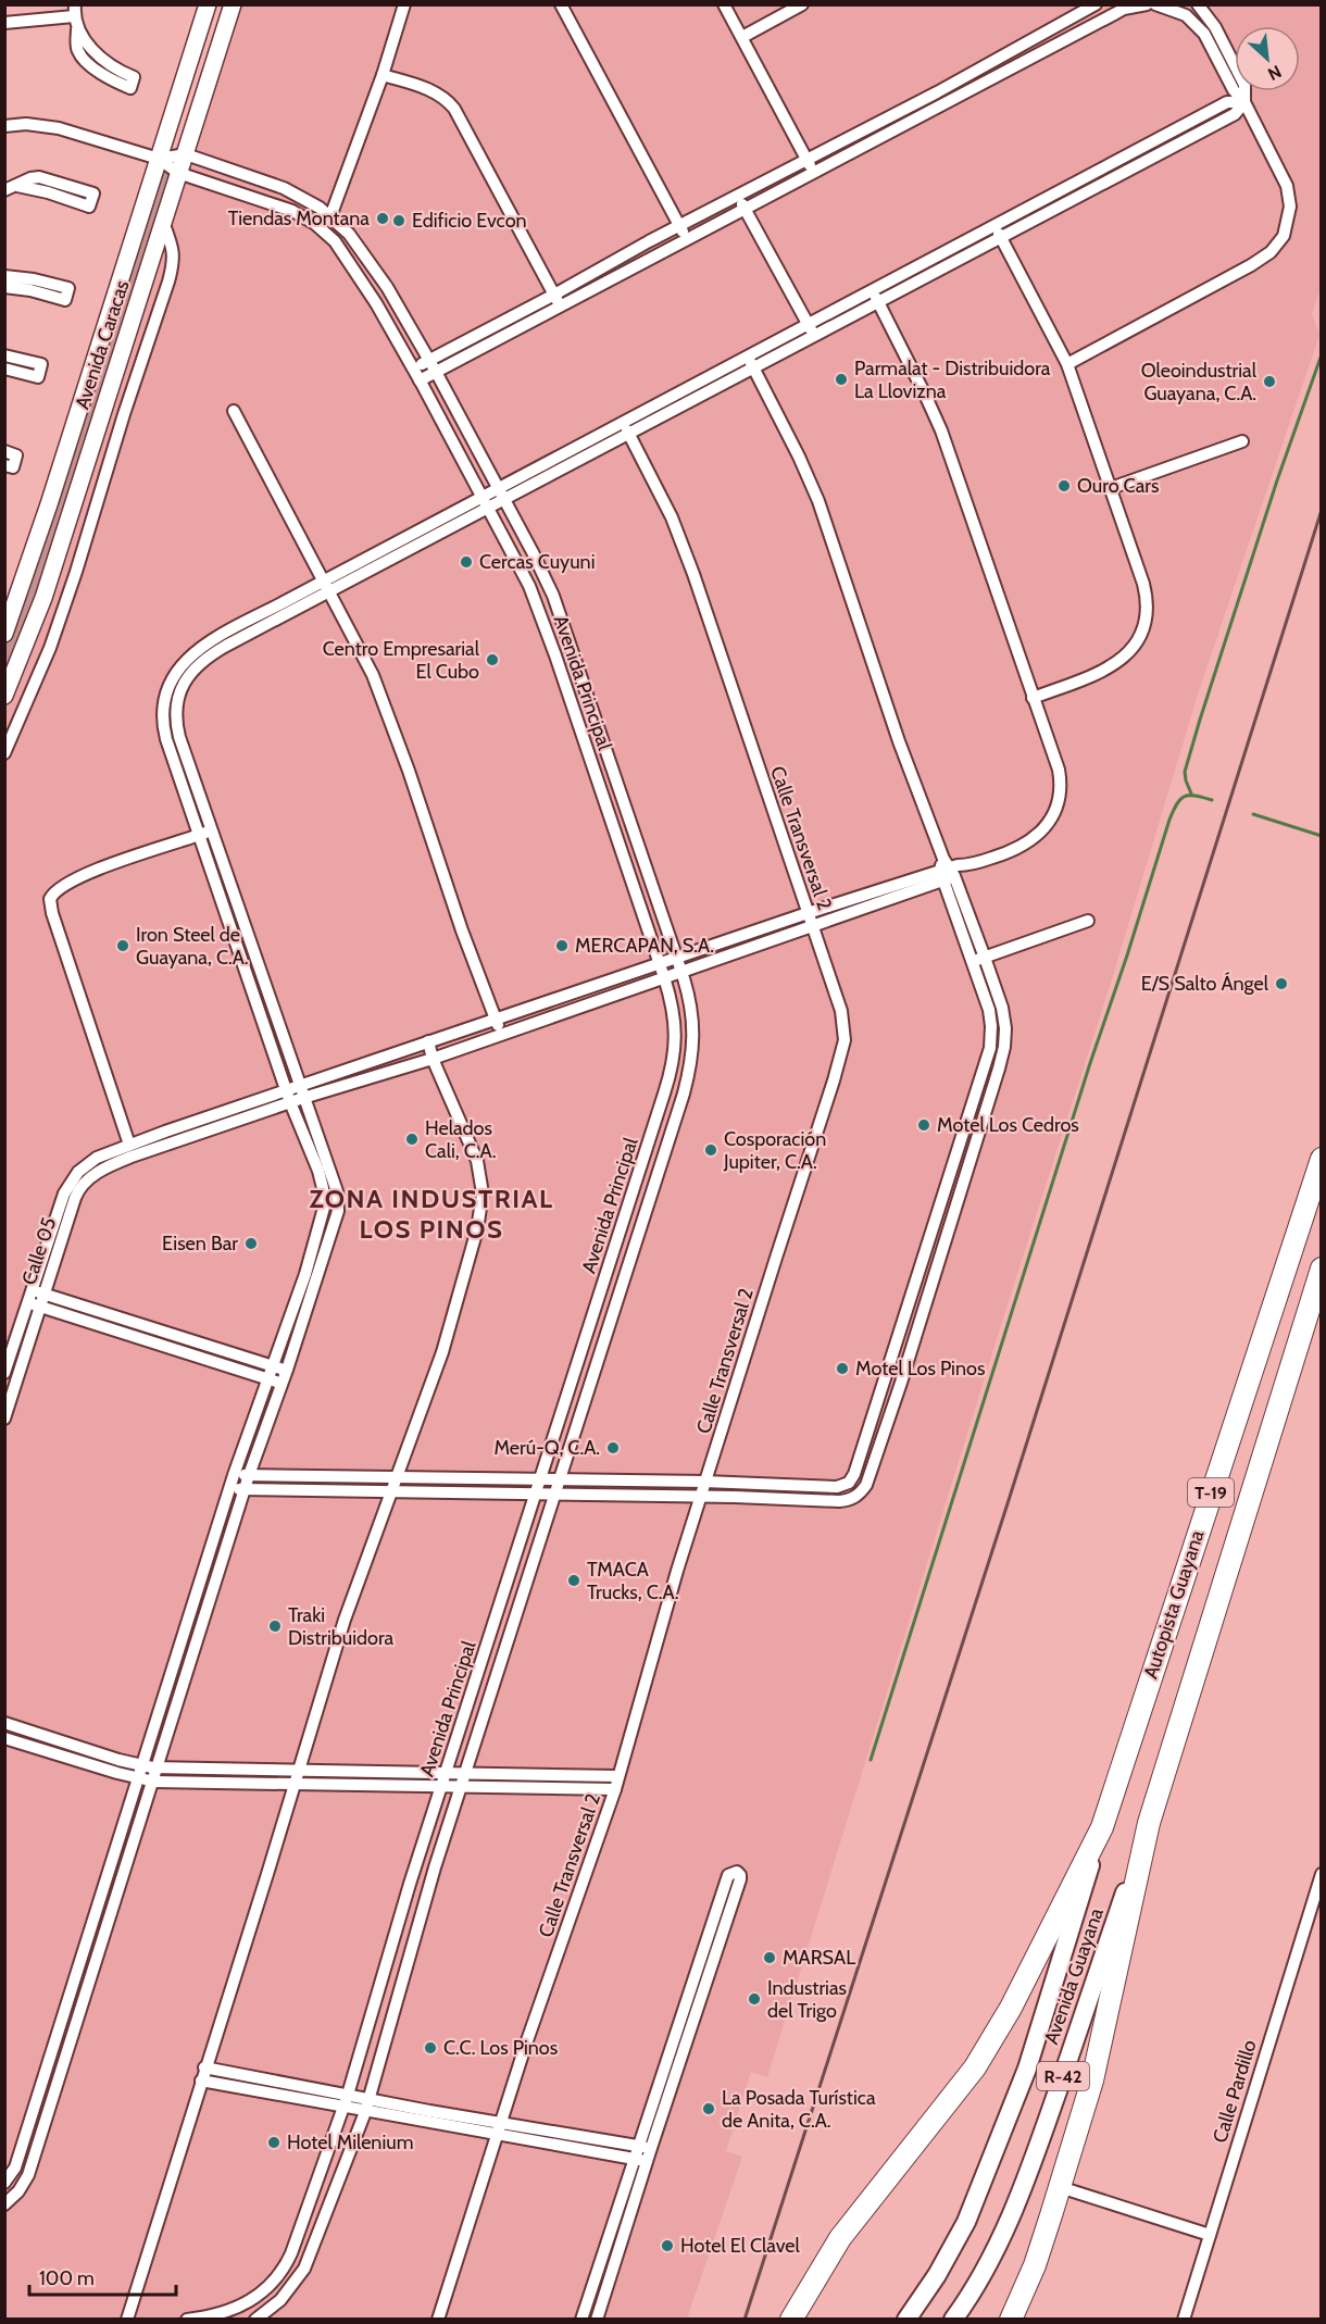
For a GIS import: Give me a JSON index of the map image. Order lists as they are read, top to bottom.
{
  "streets": {
    "highway": ["T-19", "Autopista Guayana"],
    "main road": ["Avenida Guayana", "R-42"],
    "street": [
      "Avenida Caracas",
      "Avenida Principal",
      "Calle Transversal 2",
      "Calle 05",
      "Calle Pardillo"
    ]
  },
  "crossings": [
    ["Avenida Caracas", "Avenida Principal"],
    ["Autopista Guayana", "Avenida Guayana"]
  ],
  "districts": ["ZONA INDUSTRIAL LOS PINOS"],
  "places": [
    "Tiendas Montana",
    "Edificio Evcon",
    "Parmalat - Distribuidora La Llovizna",
    "Oleoindustrial Guayana, C.A.",
    "Ouro Cars",
    "Cercas Cuyuni",
    "Centro Empresarial El Cubo",
    "Iron Steel de Guayana, C.A.",
    "MERCAPAN, S.A.",
    "E/S Salto Ángel",
    "Motel Los Cedros",
    "Helados Cali, C.A.",
    "Cosporación Jupiter, C.A.",
    "Eisen Bar",
    "Motel Los Pinos",
    "Merú-Q, C.A.",
    "TMACA Trucks, C.A.",
    "Traki Distribuidora",
    "MARSAL",
    "Industrias del Trigo",
    "C.C. Los Pinos",
    "La Posada Turística de Anita, C.A.",
    "Hotel Milenium",
    "Hotel El Clavel"
  ],
  "scale_bar": "100 m",
  "north": "bottom right"
}
